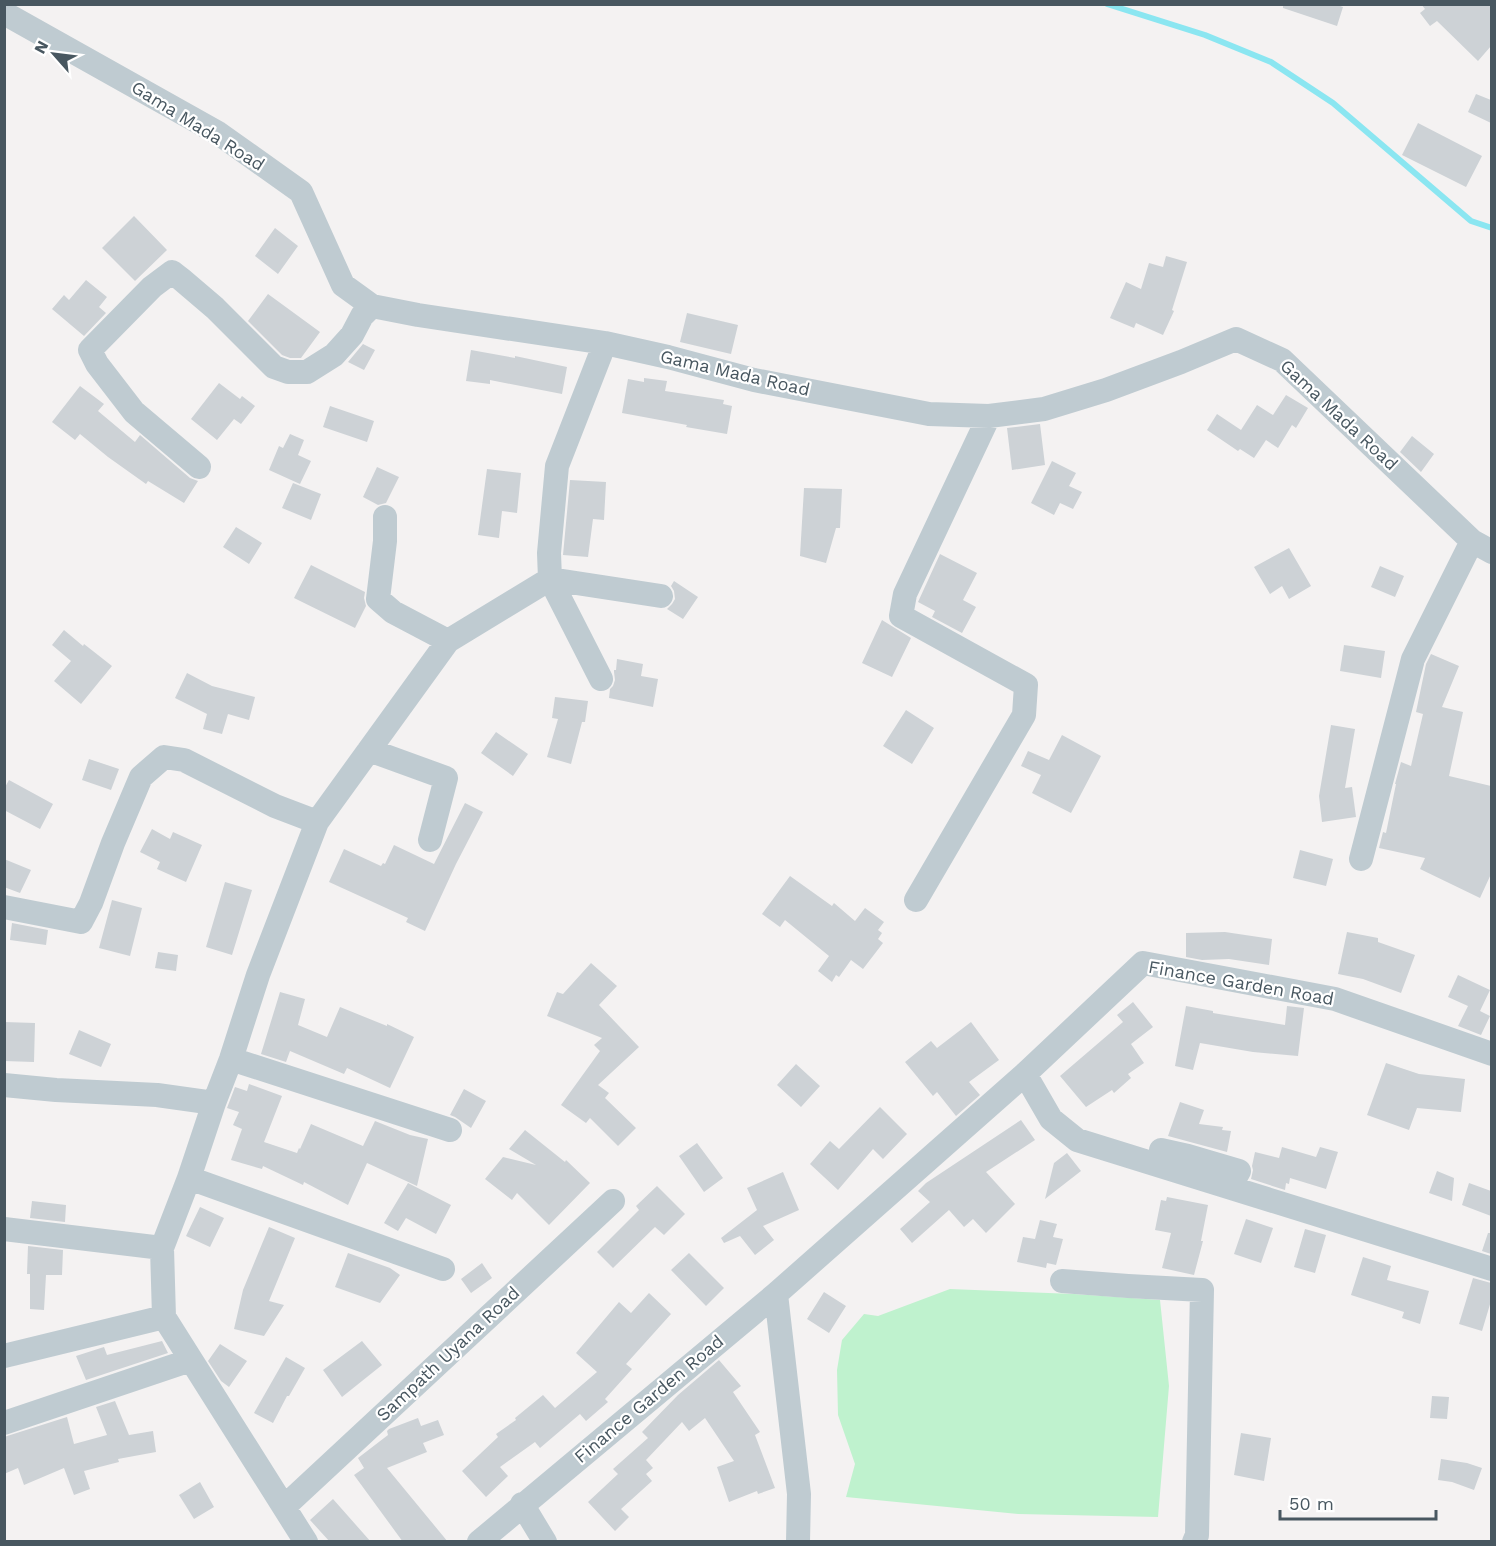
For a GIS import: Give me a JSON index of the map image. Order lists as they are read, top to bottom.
{
  "streets": {
    "street": ["Gama Mada Road", "Finance Garden Road", "Sampath Uyana Road"]
  },
  "scale_bar": "50 m",
  "north": "top left"
}
